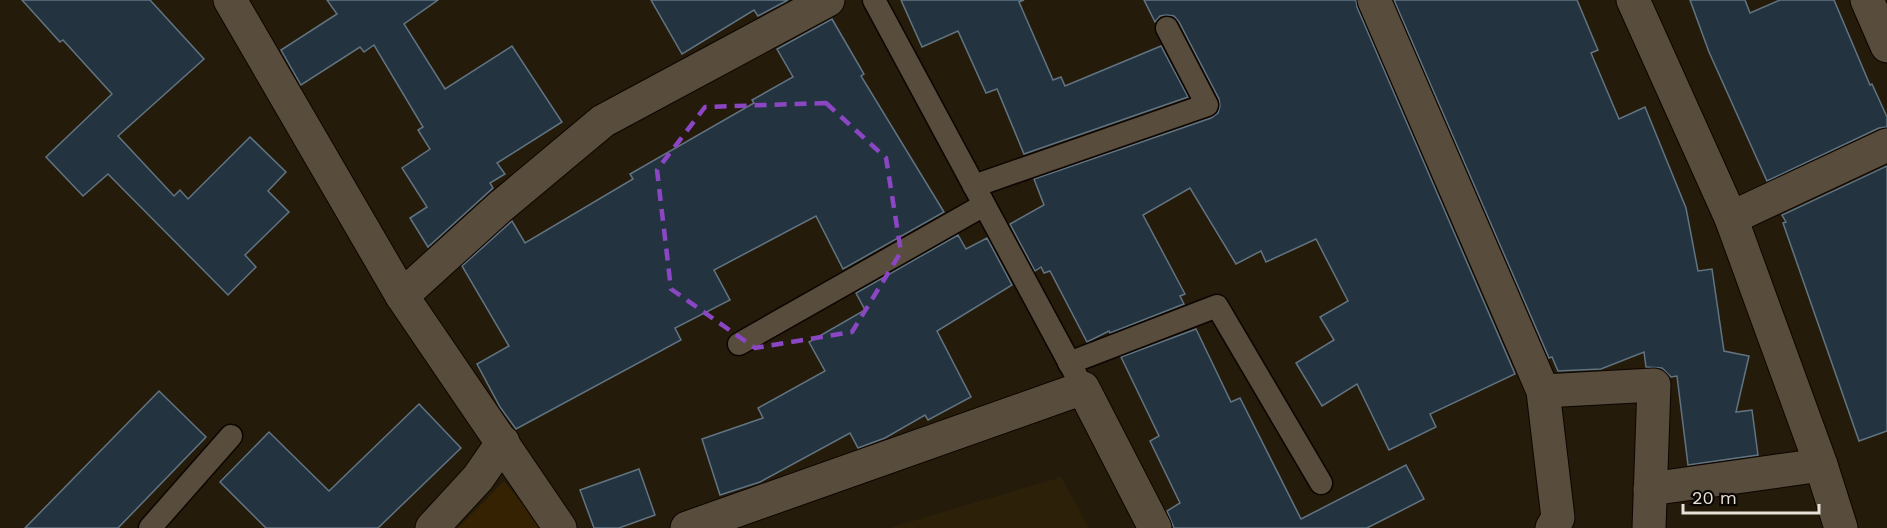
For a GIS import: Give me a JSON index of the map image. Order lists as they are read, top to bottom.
{
  "scale_bar": "20 m"
}
